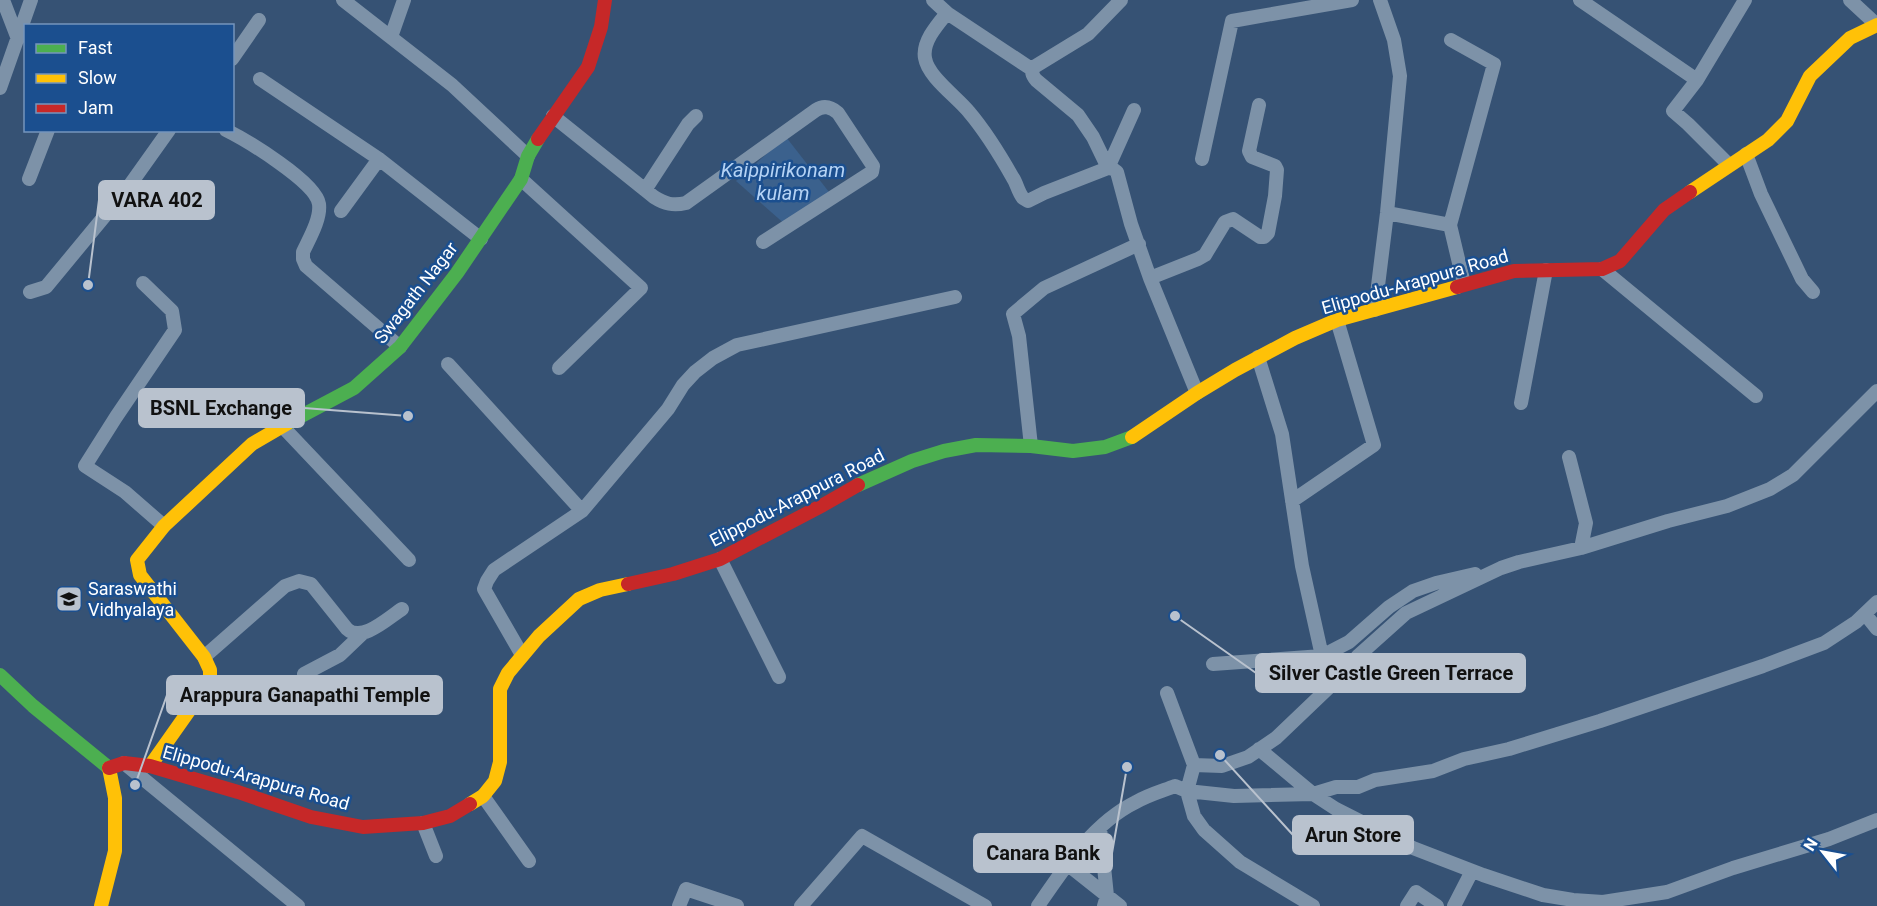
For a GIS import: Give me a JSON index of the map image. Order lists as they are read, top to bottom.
{
  "streets": {
    "street": ["Elippodu-Arappura Road", "Swagath Nagar"]
  },
  "water": ["Kaippirikonam kulam"],
  "places": {
    "other": [
      "VARA 402",
      "BSNL Exchange",
      "Silver Castle Green Terrace",
      "Arun Store",
      "Canara Bank",
      "Arappura Ganapathi Temple"
    ],
    "school or university": ["Saraswathi Vidhyalaya"]
  },
  "legend": ["Fast", "Slow", "Jam"],
  "north": "top left"
}
